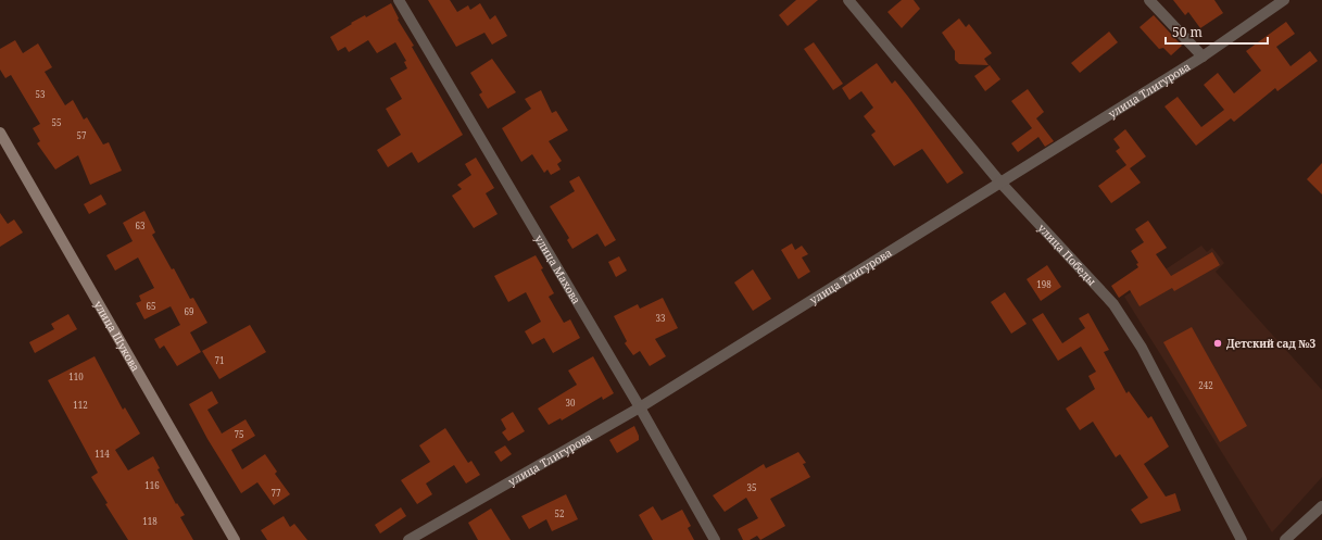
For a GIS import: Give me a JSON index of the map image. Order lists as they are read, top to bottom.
{
  "streets": {
    "main road": ["улица Шукова"],
    "street": ["улица Тлигурова", "улица Победы", "улица Махова"]
  },
  "crossings": [
    ["улица Тлигурова", "улица Победы"],
    ["улица Тлигурова", "улица Махова"]
  ],
  "places": ["Детский сад №3"],
  "house_numbers": [
    "53",
    "55",
    "57",
    "63",
    "198",
    "65",
    "69",
    "33",
    "71",
    "110",
    "242",
    "30",
    "112",
    "75",
    "114",
    "116",
    "35",
    "77",
    "52",
    "118"
  ],
  "scale_bar": "50 m"
}
